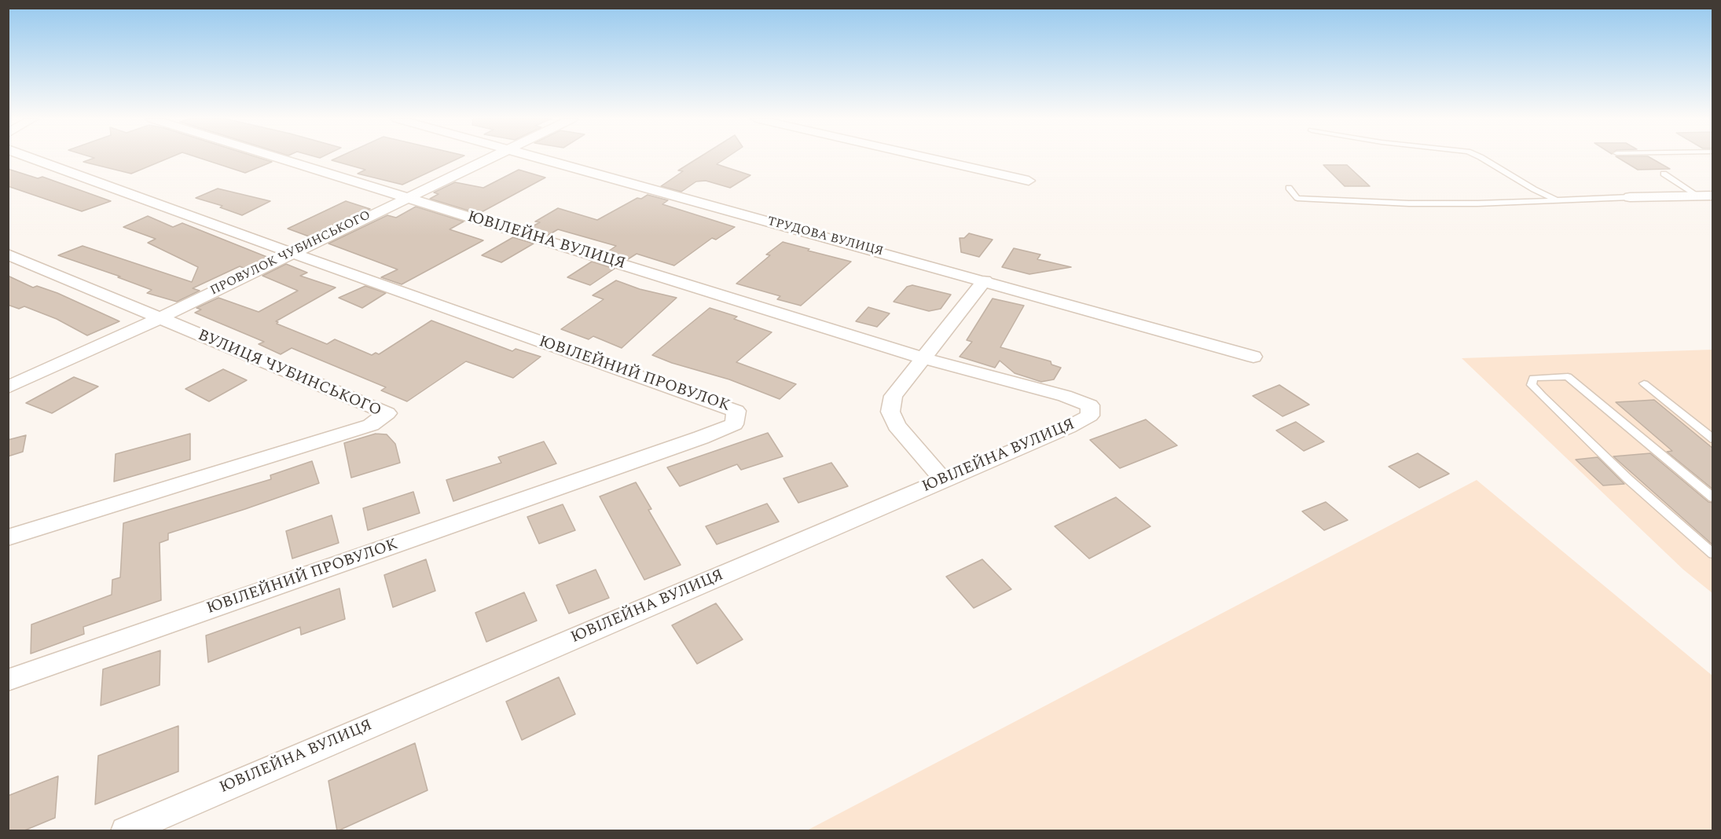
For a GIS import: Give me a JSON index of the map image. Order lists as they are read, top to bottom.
{
  "streets": {
    "street": [
      "ТРУДОВА ВУЛИЦЯ",
      "ЮВІЛЕЙНА ВУЛИЦЯ",
      "ПРОВУЛОК ЧУБИНСЬКОГО",
      "ВУЛИЦЯ ЧУБИНСЬКОГО",
      "ЮВІЛЕЙНИЙ ПРОВУЛОК"
    ]
  },
  "crossings": [
    ["ЮВІЛЕЙНА ВУЛИЦЯ", "ПРОВУЛОК ЧУБИНСЬКОГО"],
    ["ПРОВУЛОК ЧУБИНСЬКОГО", "ВУЛИЦЯ ЧУБИНСЬКОГО"],
    ["ПРОВУЛОК ЧУБИНСЬКОГО", "ЮВІЛЕЙНИЙ ПРОВУЛОК"]
  ]
}
